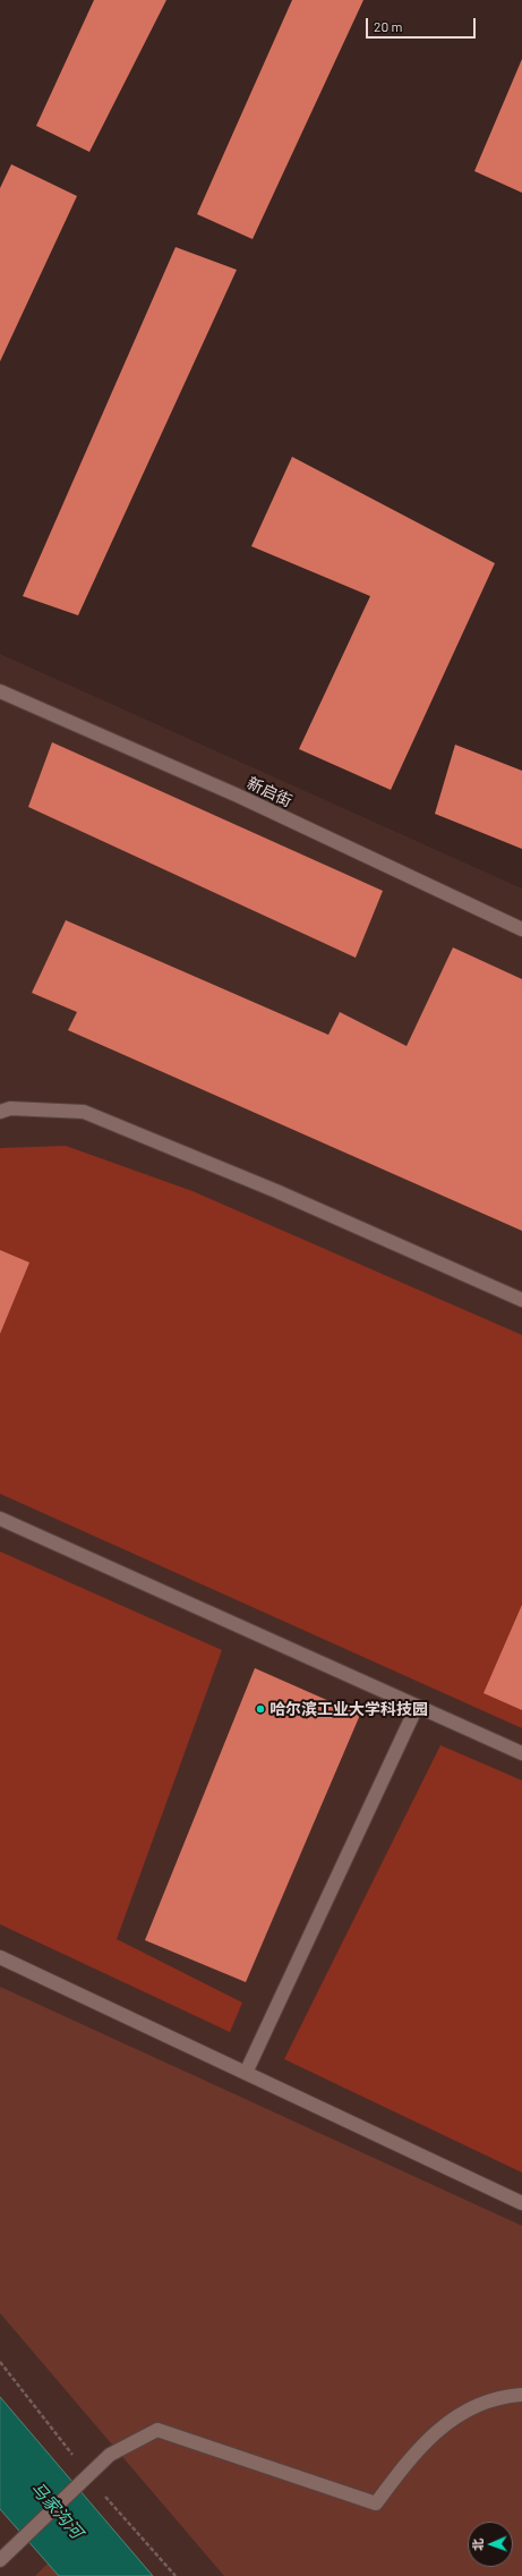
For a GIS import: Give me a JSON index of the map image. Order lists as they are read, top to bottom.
{
  "streets": {
    "street": ["新启街"]
  },
  "water": ["马家沟河"],
  "places": ["哈尔滨工业大学科技园"],
  "scale_bar": "20 m",
  "north": "left"
}
